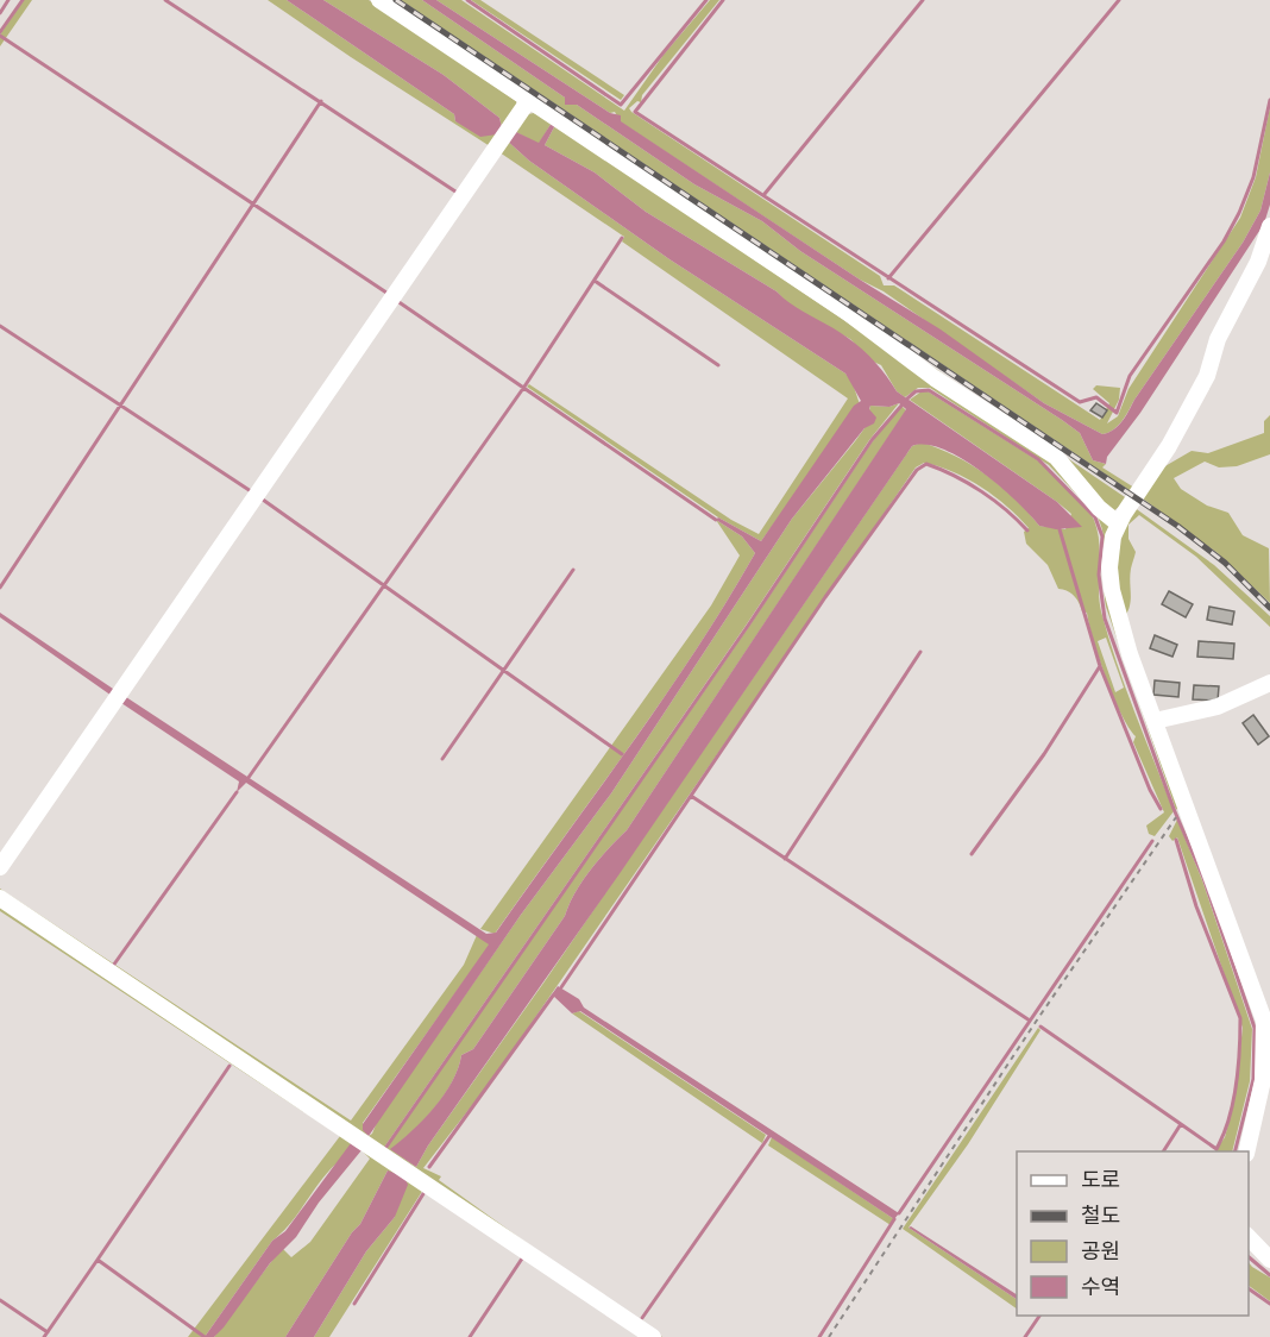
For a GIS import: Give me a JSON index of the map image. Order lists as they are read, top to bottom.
{
  "legend": [
    "도로",
    "철도",
    "공원",
    "수역"
  ]
}
